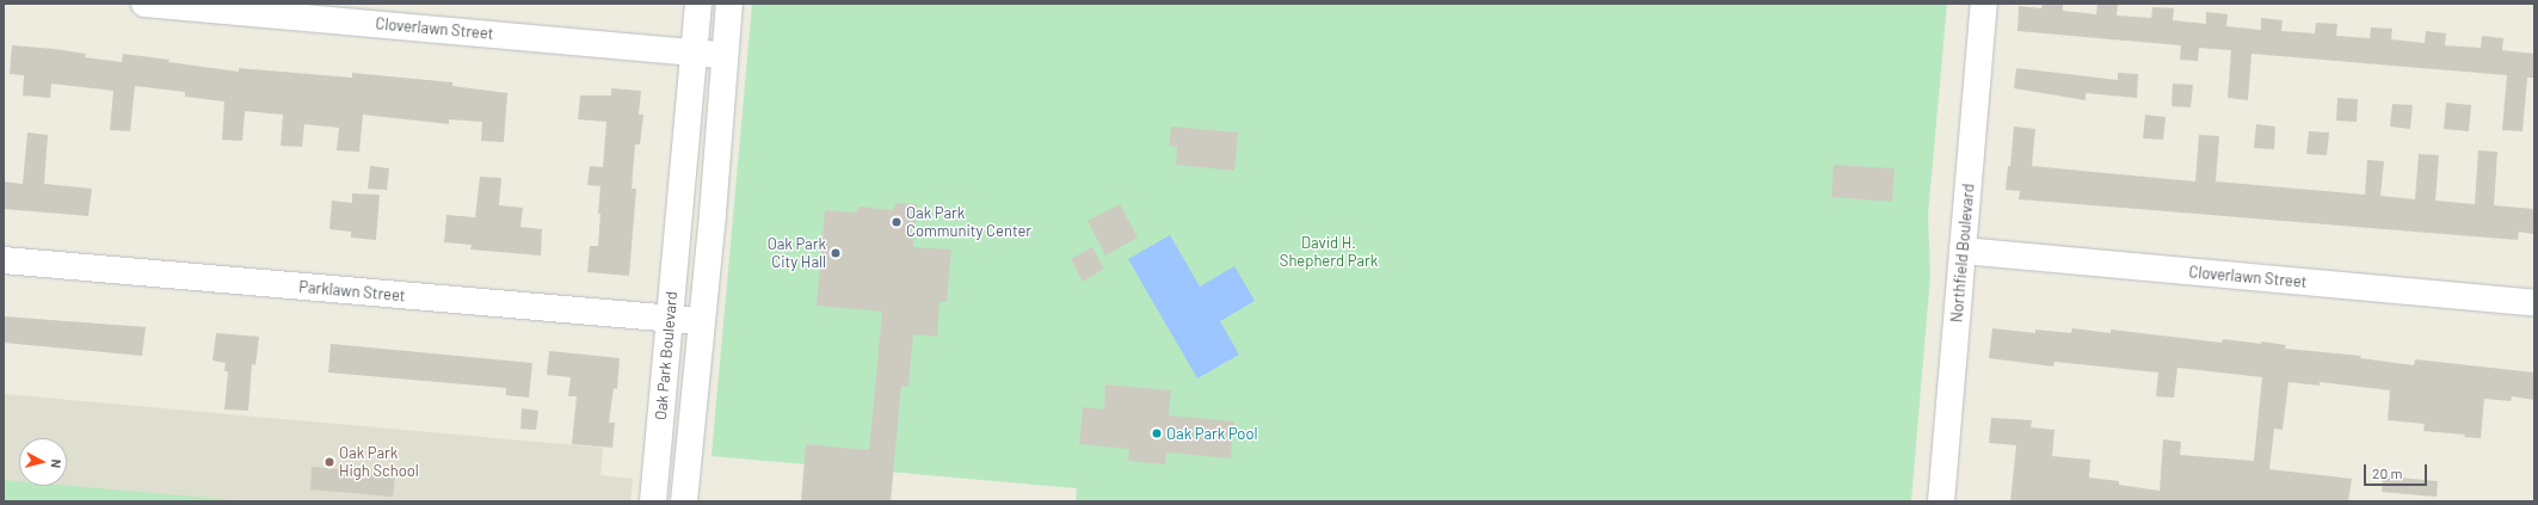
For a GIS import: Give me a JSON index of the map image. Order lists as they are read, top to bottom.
{
  "streets": {
    "street": [
      "Cloverlawn Street",
      "Northfield Boulevard",
      "Parklawn Street",
      "Oak Park Boulevard"
    ]
  },
  "crossings": [
    ["Cloverlawn Street", "Northfield Boulevard"],
    ["Cloverlawn Street", "Oak Park Boulevard"],
    ["Parklawn Street", "Oak Park Boulevard"]
  ],
  "parks": ["David H. Shepherd Park"],
  "places": [
    "Oak Park Community Center",
    "Oak Park City Hall",
    "Oak Park Pool",
    "Oak Park High School"
  ],
  "scale_bar": "20 m",
  "north": "right"
}
